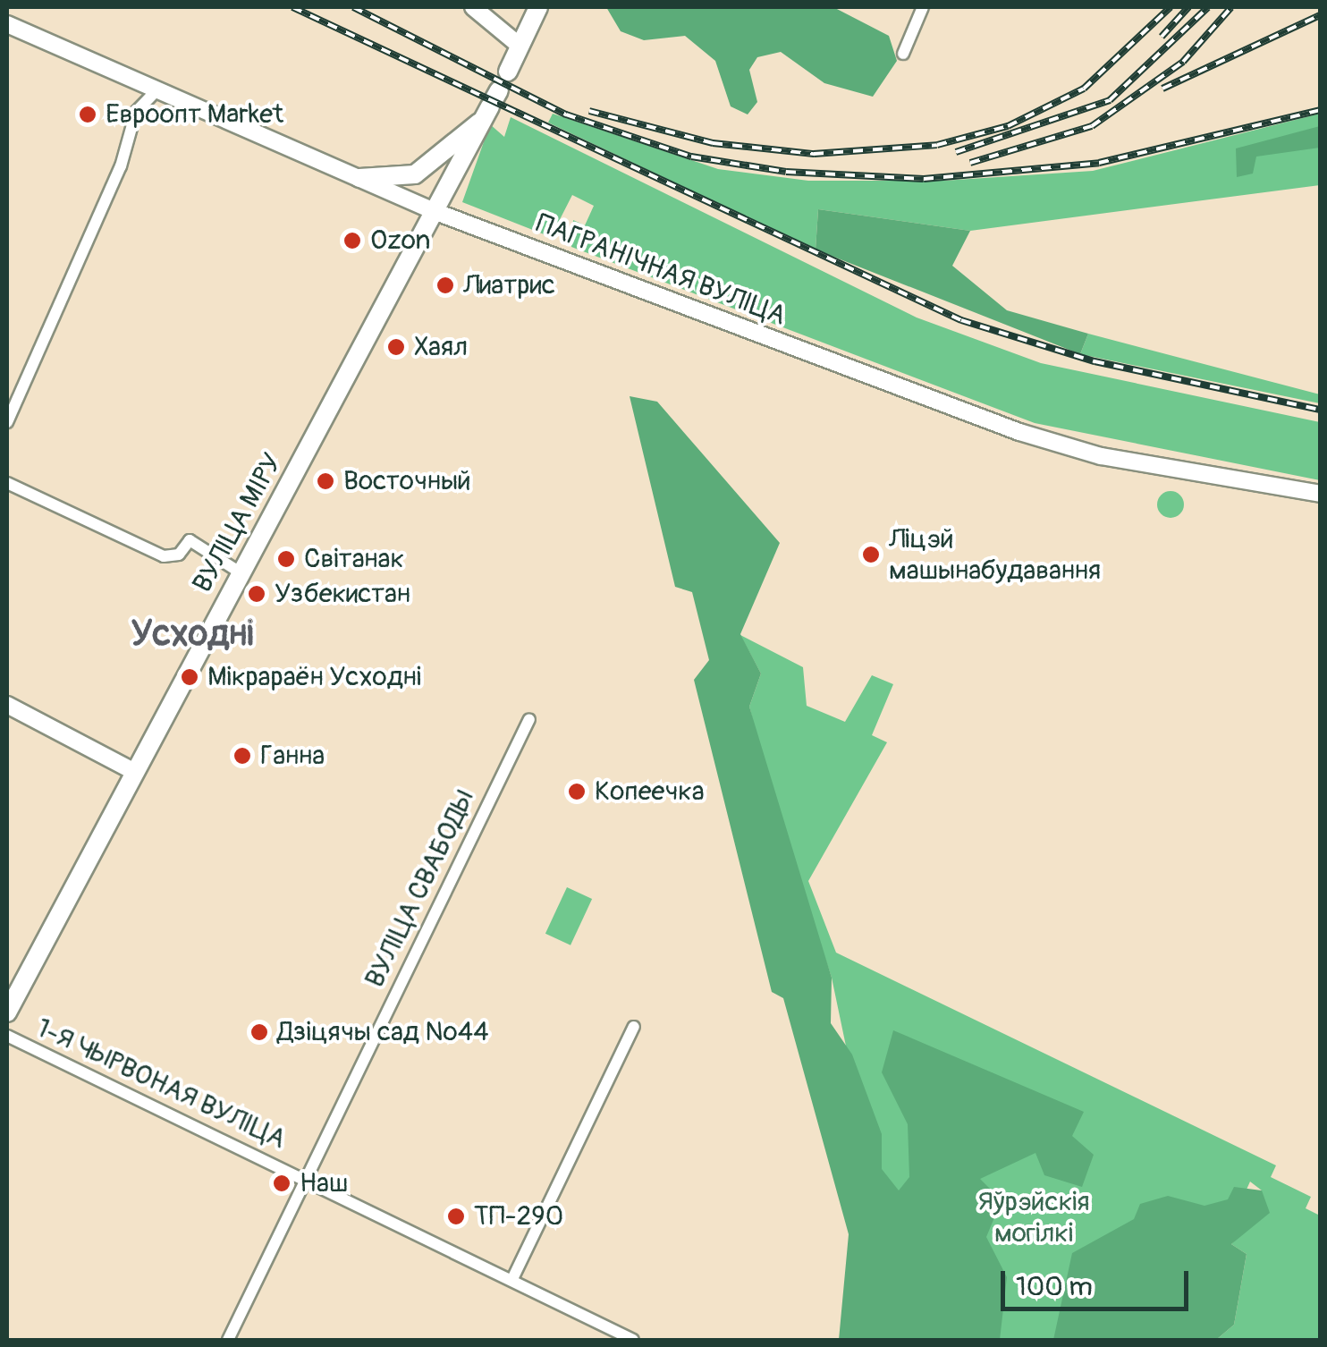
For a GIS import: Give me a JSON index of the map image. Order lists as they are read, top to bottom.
{
  "streets": {
    "main road": ["ВУЛІЦА МІРУ"],
    "street": ["ПАГРАНІЧНАЯ ВУЛІЦА", "ВУЛІЦА СВАБОДЫ", "1-Я ЧЫРВОНАЯ ВУЛІЦА"]
  },
  "crossings": [
    ["ПАГРАНІЧНАЯ ВУЛІЦА", "ВУЛІЦА МІРУ"],
    ["ВУЛІЦА СВАБОДЫ", "1-Я ЧЫРВОНАЯ ВУЛІЦА"]
  ],
  "districts": ["Усходні"],
  "parks": ["Яўрэйскія могілкі"],
  "places": [
    "Евроопт Market",
    "Ozon",
    "Лиатрис",
    "Хаял",
    "Восточный",
    "Ліцэй машынабудавання",
    "Світанак",
    "Узбекистан",
    "Мікрараён Усходні",
    "Ганна",
    "Копеечка",
    "Дзіцячы сад №44",
    "Наш",
    "ТП-290"
  ],
  "scale_bar": "100 m"
}
